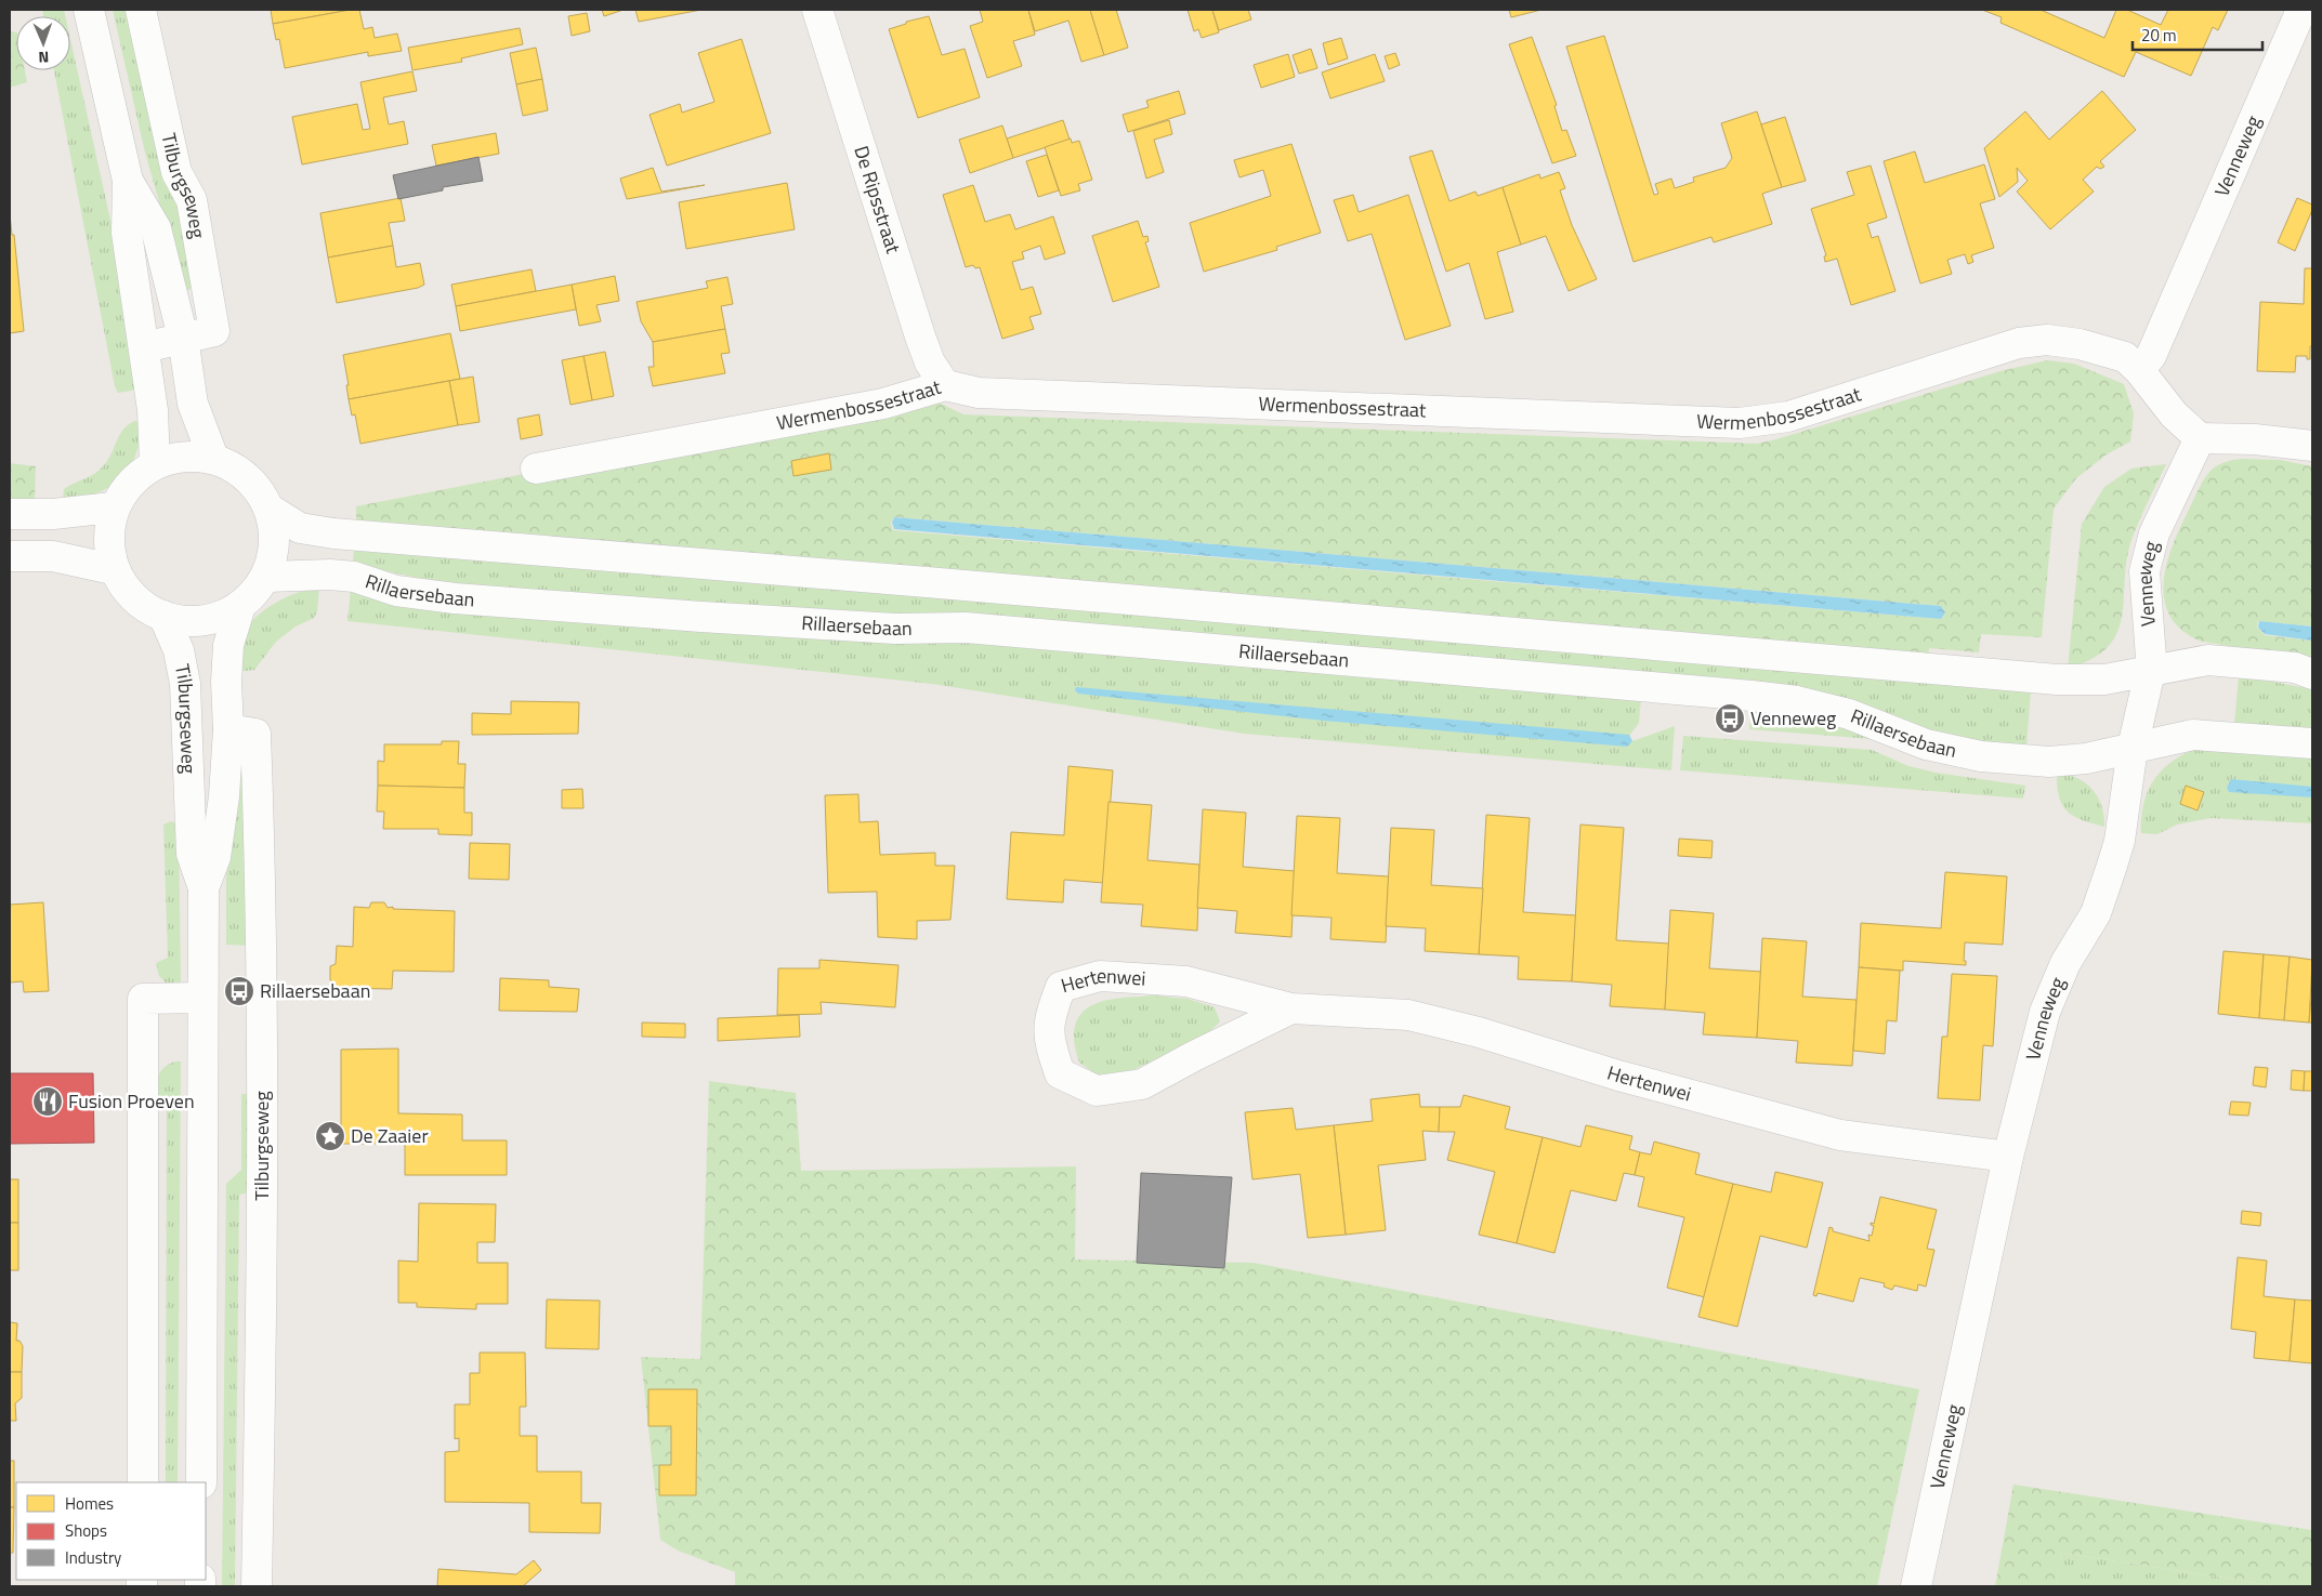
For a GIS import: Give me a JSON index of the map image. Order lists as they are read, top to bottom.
{
  "streets": {
    "street": [
      "Venneweg",
      "Tilburgseweg",
      "De Ripsstraat",
      "Wermenbossestraat",
      "Rillaersebaan",
      "Hertenwei"
    ]
  },
  "crossings": [
    ["Venneweg", "Wermenbossestraat"],
    ["Venneweg", "Rillaersebaan"],
    ["Venneweg", "Hertenwei"],
    ["Tilburgseweg", "Rillaersebaan"],
    ["De Ripsstraat", "Wermenbossestraat"]
  ],
  "places": {
    "bus stop": ["Venneweg", "Rillaersebaan"],
    "restaurant": ["Fusion Proeven"],
    "place": ["De Zaaier"]
  },
  "legend": ["Homes", "Shops", "Industry"],
  "scale_bar": "20 m",
  "north": "bottom"
}
